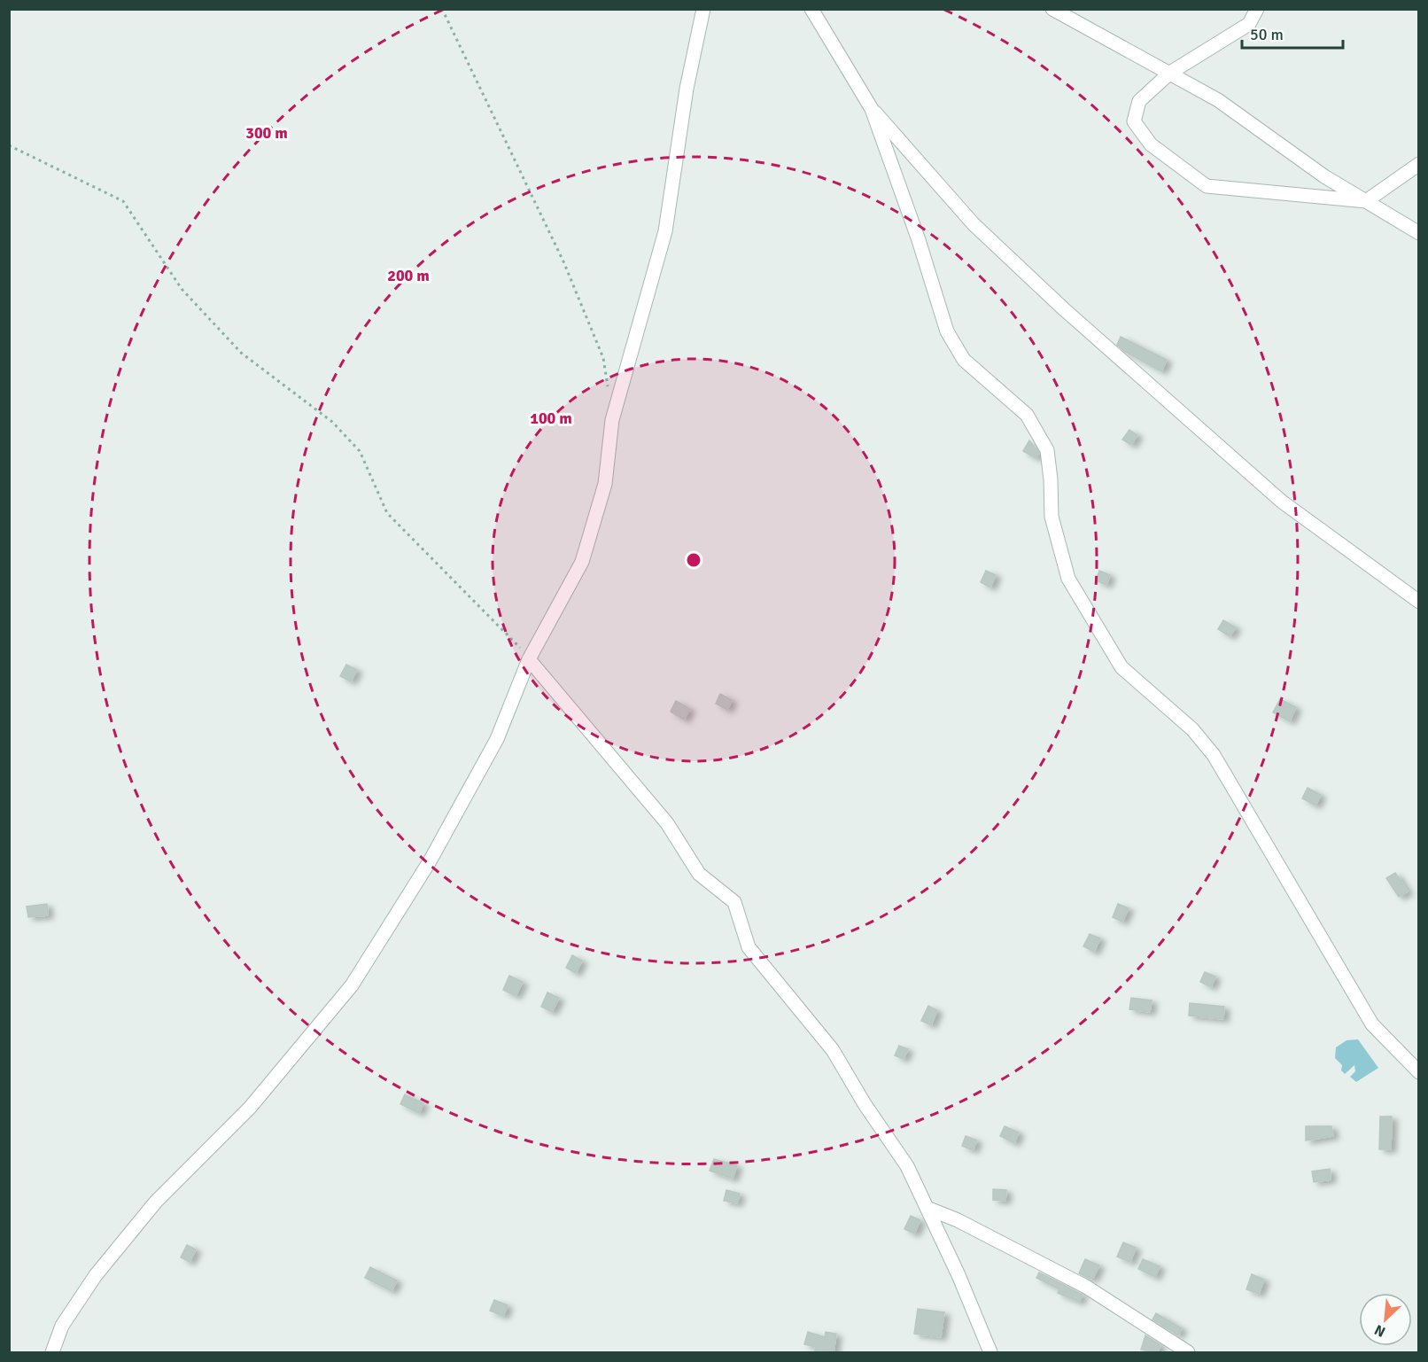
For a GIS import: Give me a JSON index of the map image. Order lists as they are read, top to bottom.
{
  "scale_bar": "50 m",
  "north": "bottom left",
  "rings": ["300 m", "200 m", "100 m"]
}
